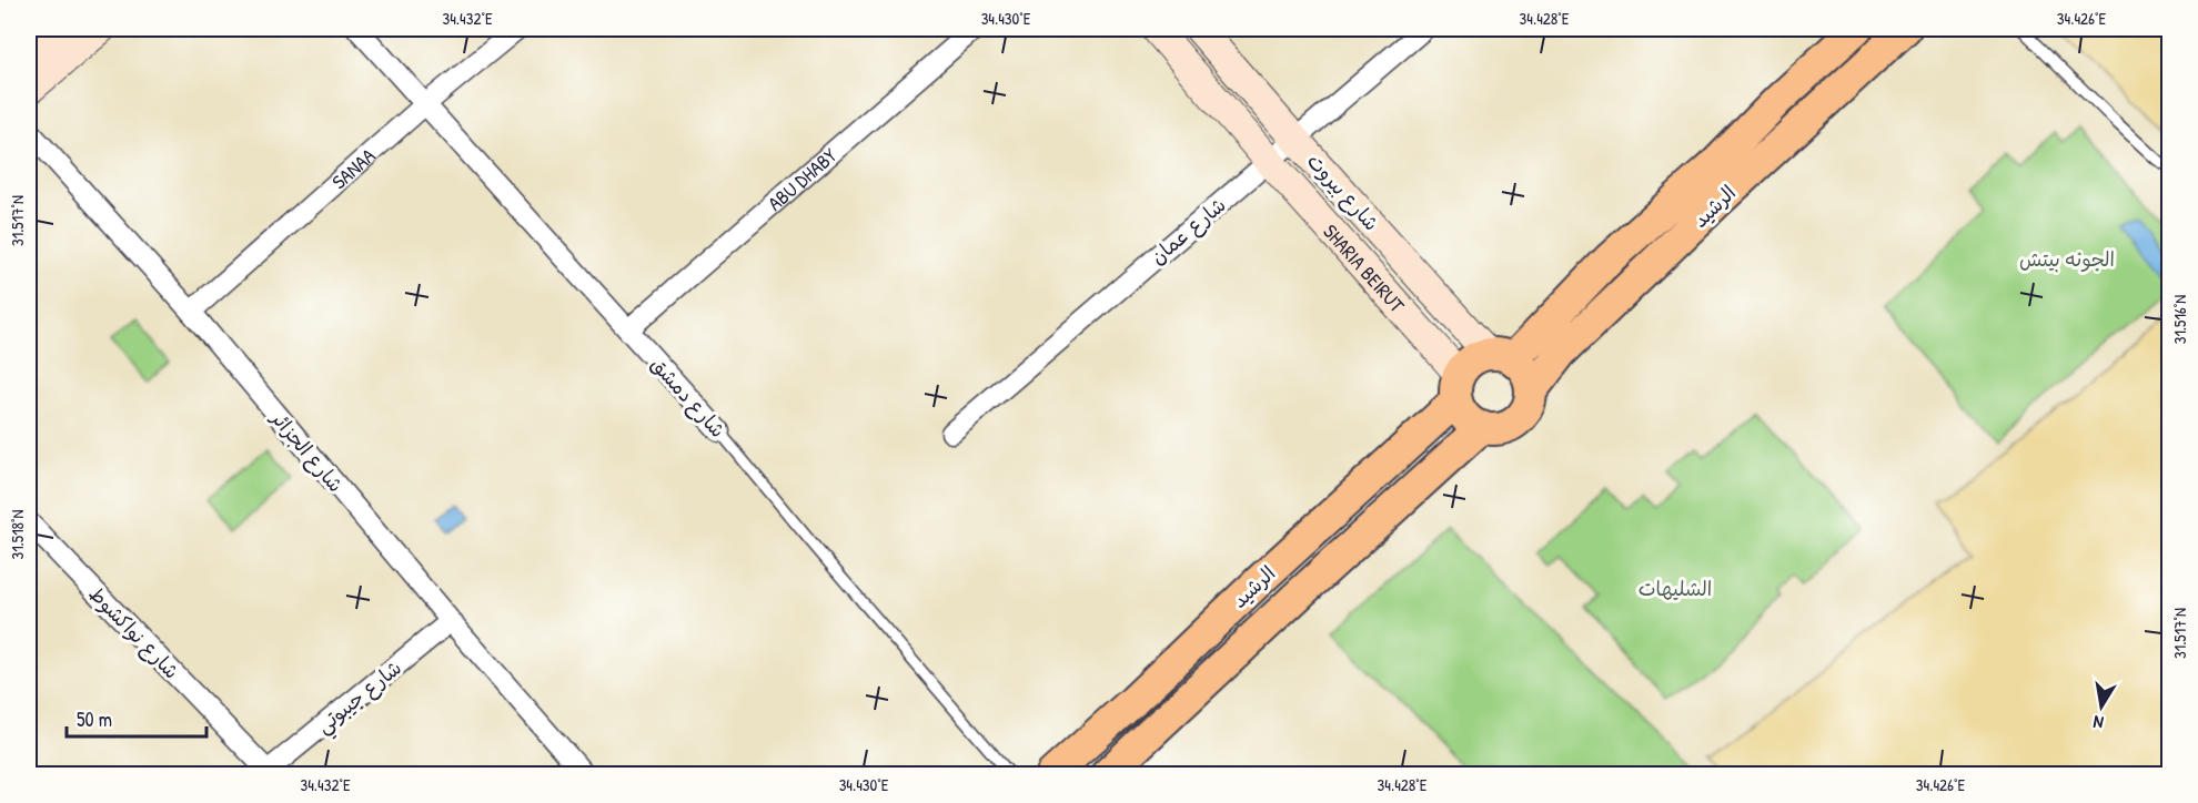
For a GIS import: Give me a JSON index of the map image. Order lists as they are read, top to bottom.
{
  "streets": {
    "main road": ["شارع بيروت", "الرشيد", "SHARIA BEIRUT"],
    "street": [
      "SANAA",
      "ABU DHABY",
      "شارع عمان",
      "شارع دمشق",
      "شارع الجزائر",
      "شارع نواكشوط",
      "شارع جيبوتي"
    ]
  },
  "crossings": [
    ["SANAA", "شارع دمشق"],
    ["SANAA", "شارع الجزائر"],
    ["ABU DHABY", "شارع دمشق"],
    ["شارع بيروت", "الرشيد"],
    ["شارع بيروت", "شارع عمان"],
    ["شارع بيروت", "SHARIA BEIRUT"],
    ["الرشيد", "SHARIA BEIRUT"],
    ["شارع عمان", "SHARIA BEIRUT"],
    ["شارع الجزائر", "شارع جيبوتي"],
    ["شارع نواكشوط", "شارع جيبوتي"]
  ],
  "parks": ["الجونه بيتش", "الشليهات"],
  "scale_bar": "50 m",
  "north": "bottom",
  "coordinates": [
    "34.432°E",
    "34.430°E",
    "34.428°E",
    "34.426°E",
    "31.517°N",
    "31.516°N",
    "31.518°N"
  ]
}
